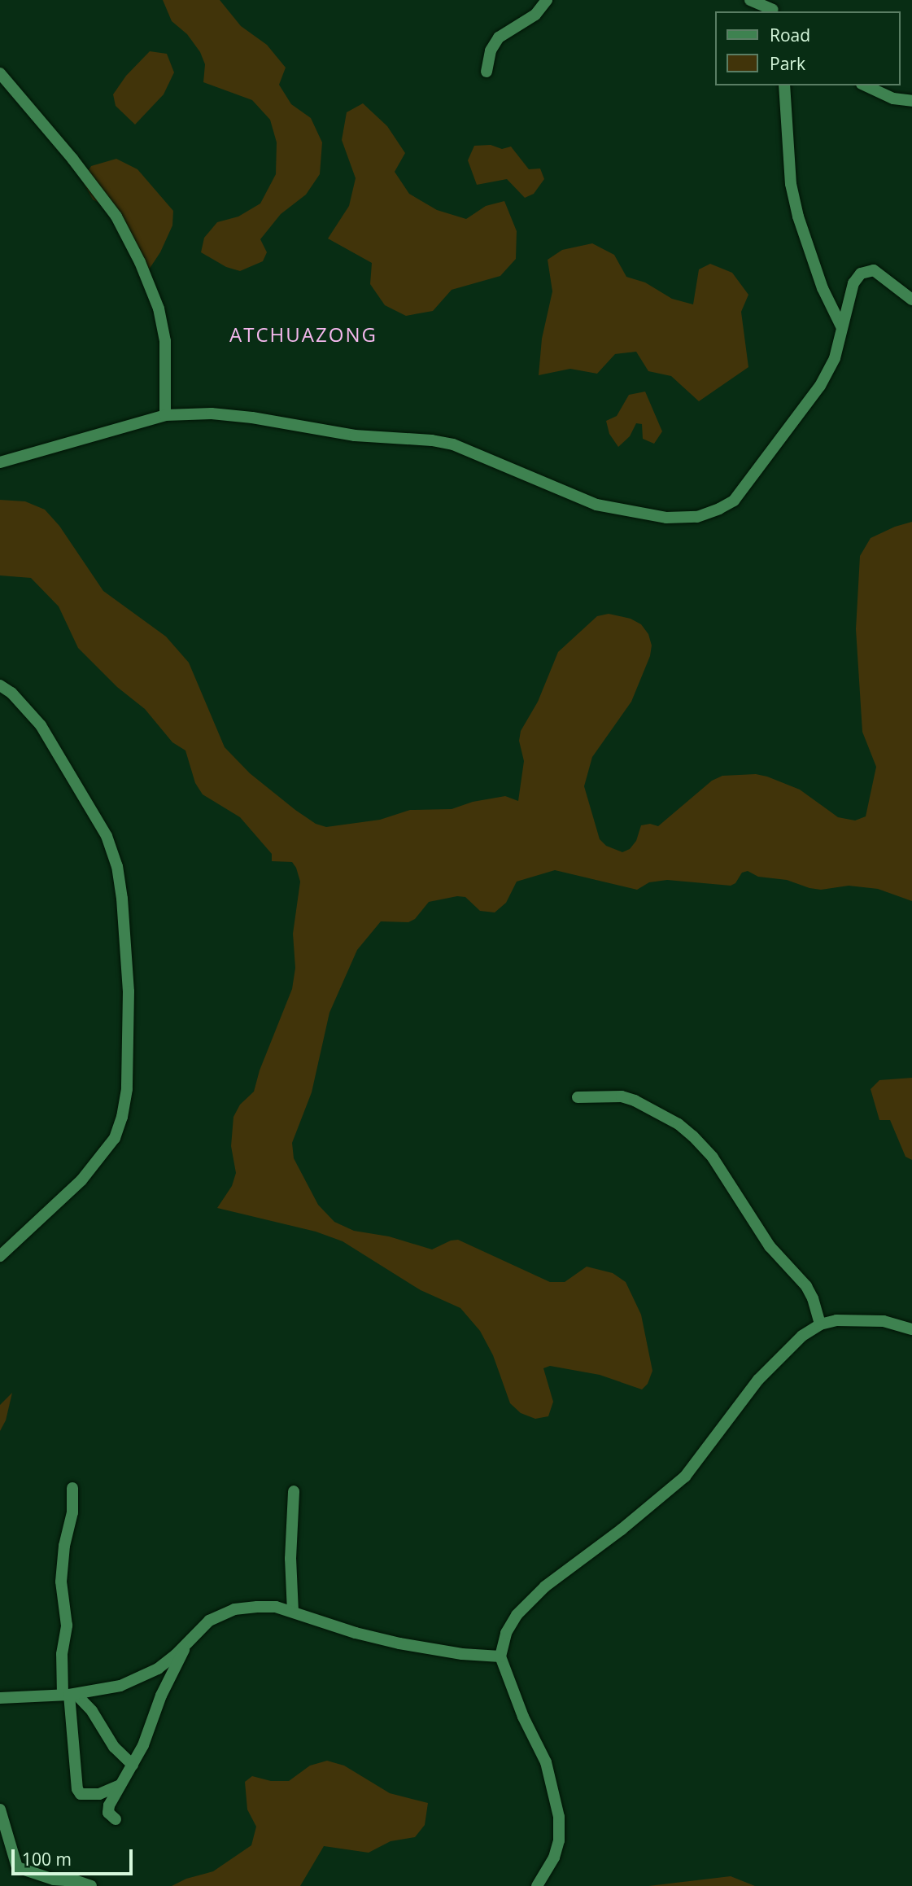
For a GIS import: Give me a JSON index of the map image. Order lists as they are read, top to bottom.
{
  "districts": ["ATCHUAZONG"],
  "legend": ["Road", "Park"],
  "scale_bar": "100 m"
}
